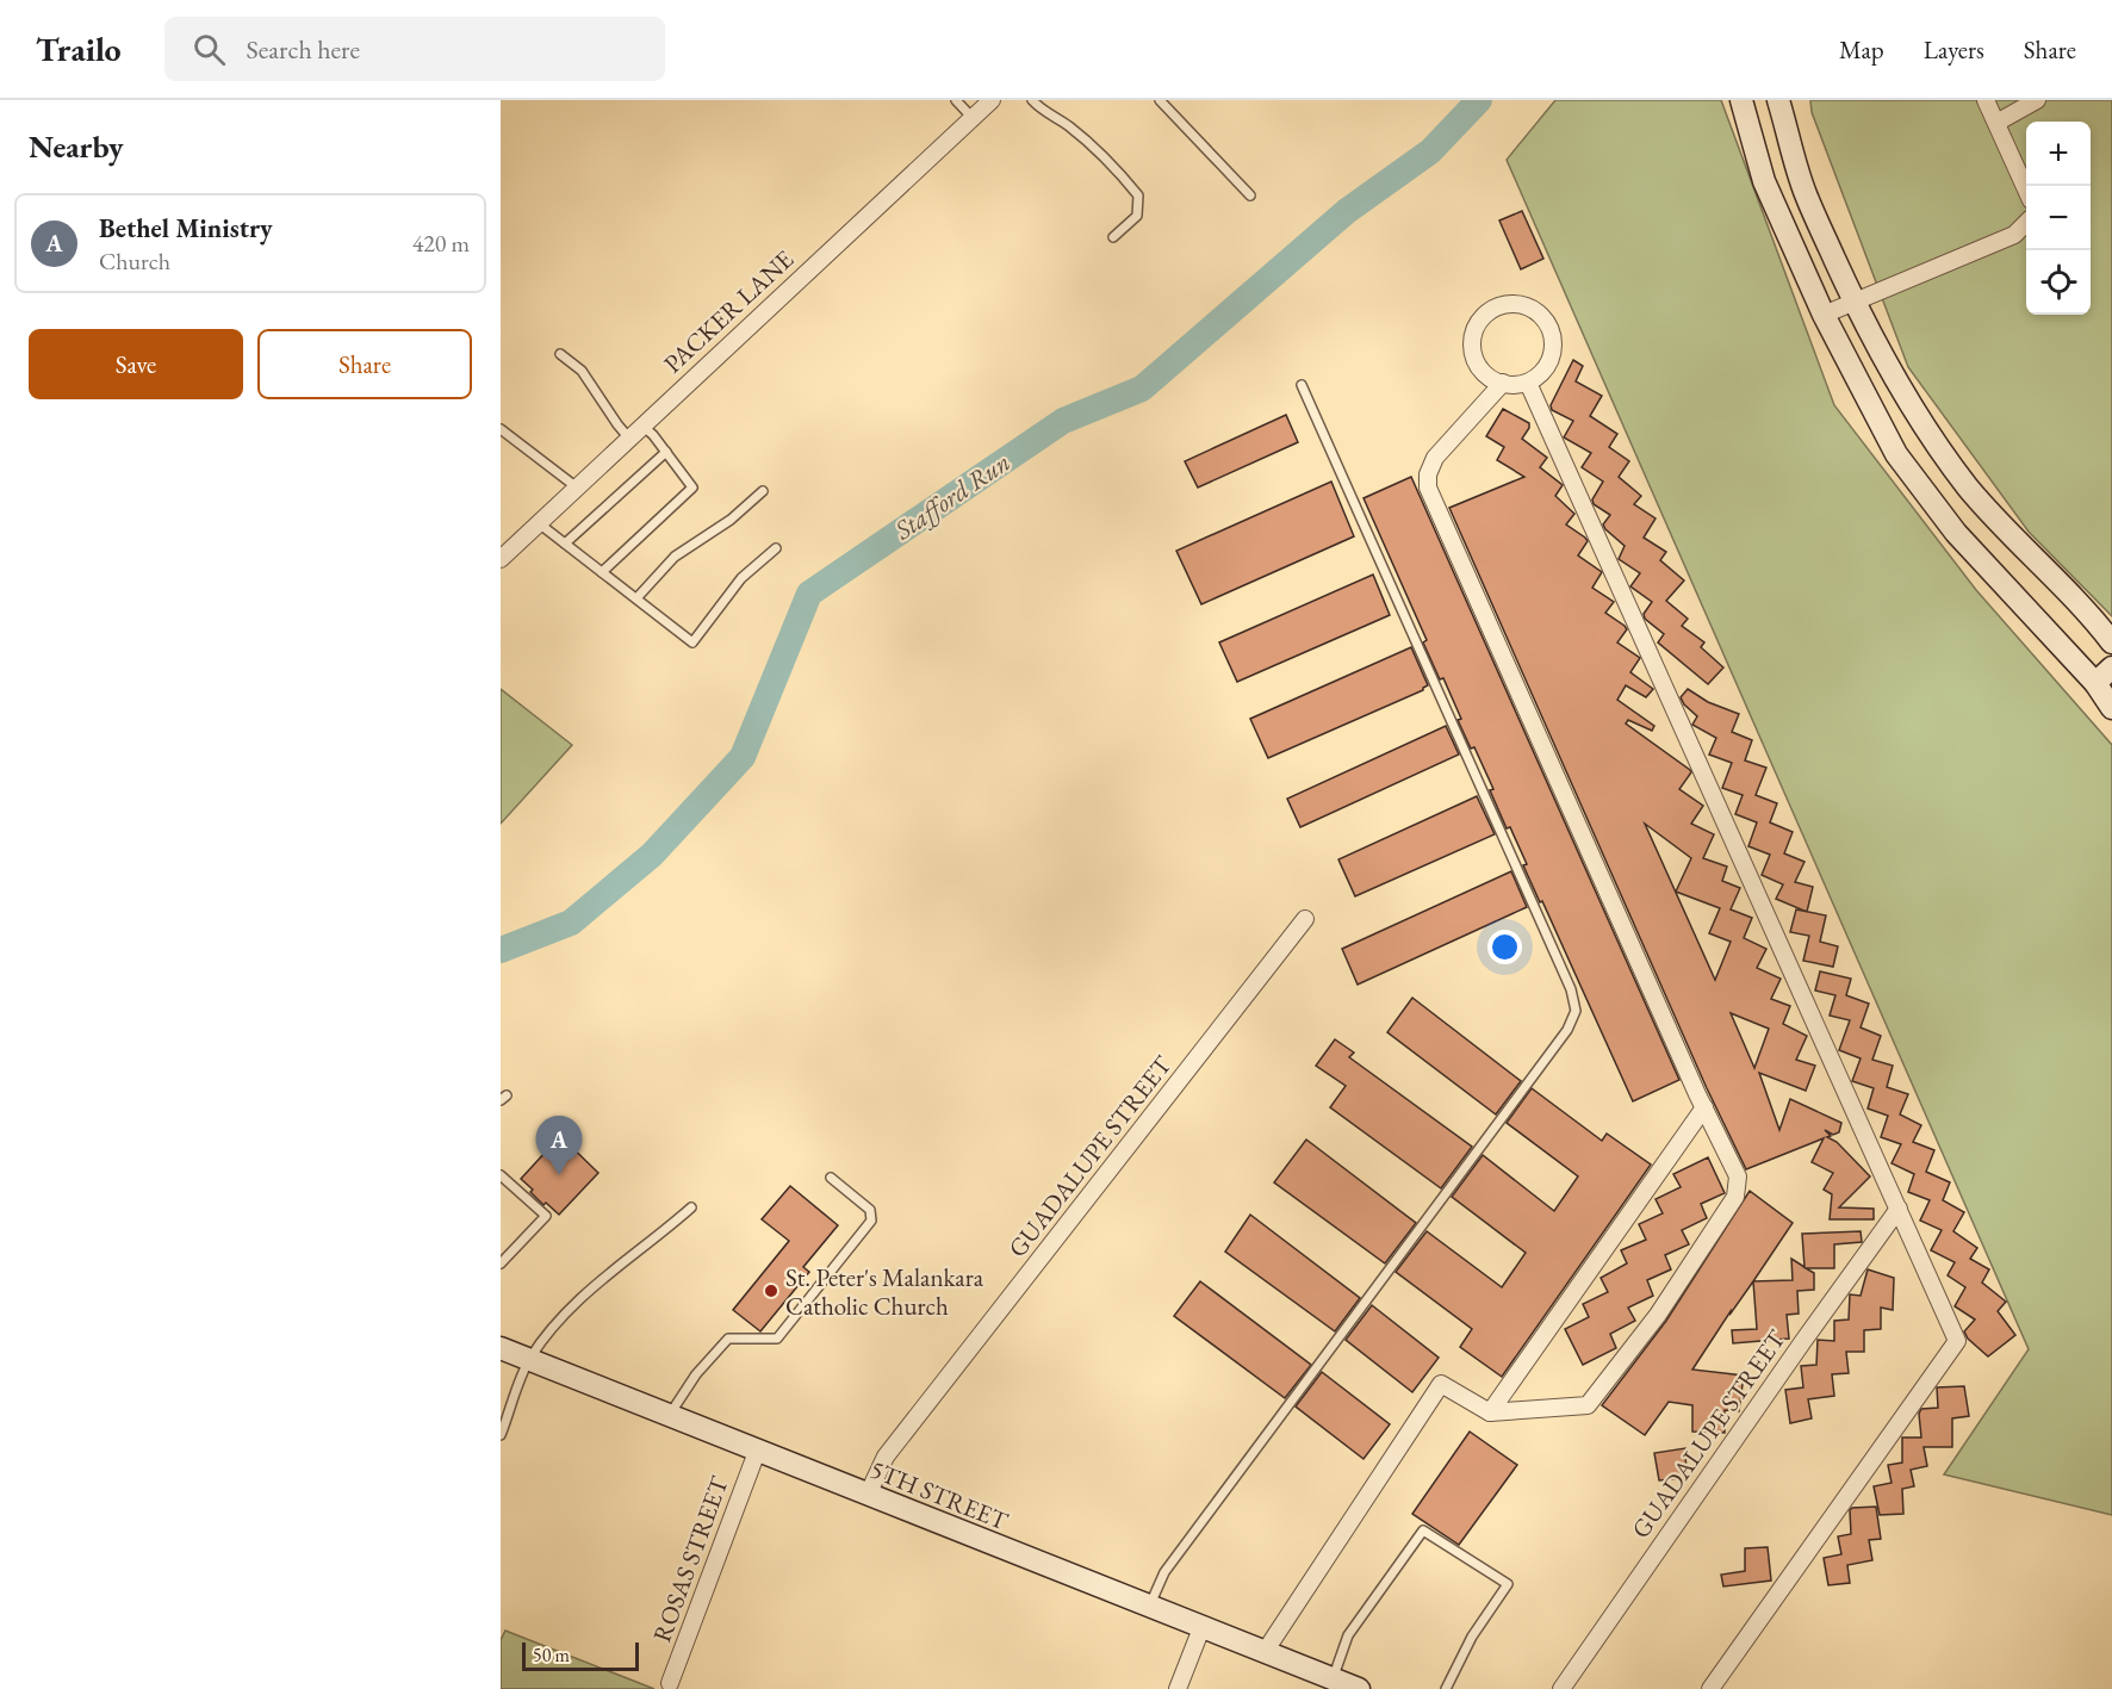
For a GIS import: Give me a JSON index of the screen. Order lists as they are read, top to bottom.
{
  "streets": {
    "main road": ["5TH STREET"],
    "street": ["PACKER LANE", "GUADALUPE STREET", "ROSAS STREET"]
  },
  "crossings": [
    ["GUADALUPE STREET", "5TH STREET"],
    ["5TH STREET", "ROSAS STREET"]
  ],
  "water": ["Stafford Run"],
  "places": ["St. Peter's Malankara Catholic Church"],
  "scale_bar": "50 m",
  "page": {
    "header": "Trailo",
    "search": "Search here",
    "nav": ["Map", "Layers", "Share"],
    "heading": "Nearby",
    "map_buttons": ["+", "−"],
    "list": [
      {
        "mark": "A",
        "name": "Bethel Ministry",
        "note": "Church",
        "value": "420 m"
      }
    ],
    "buttons": ["Save", "Share"],
    "pins": "A",
    "scale": "50 m"
  }
}
